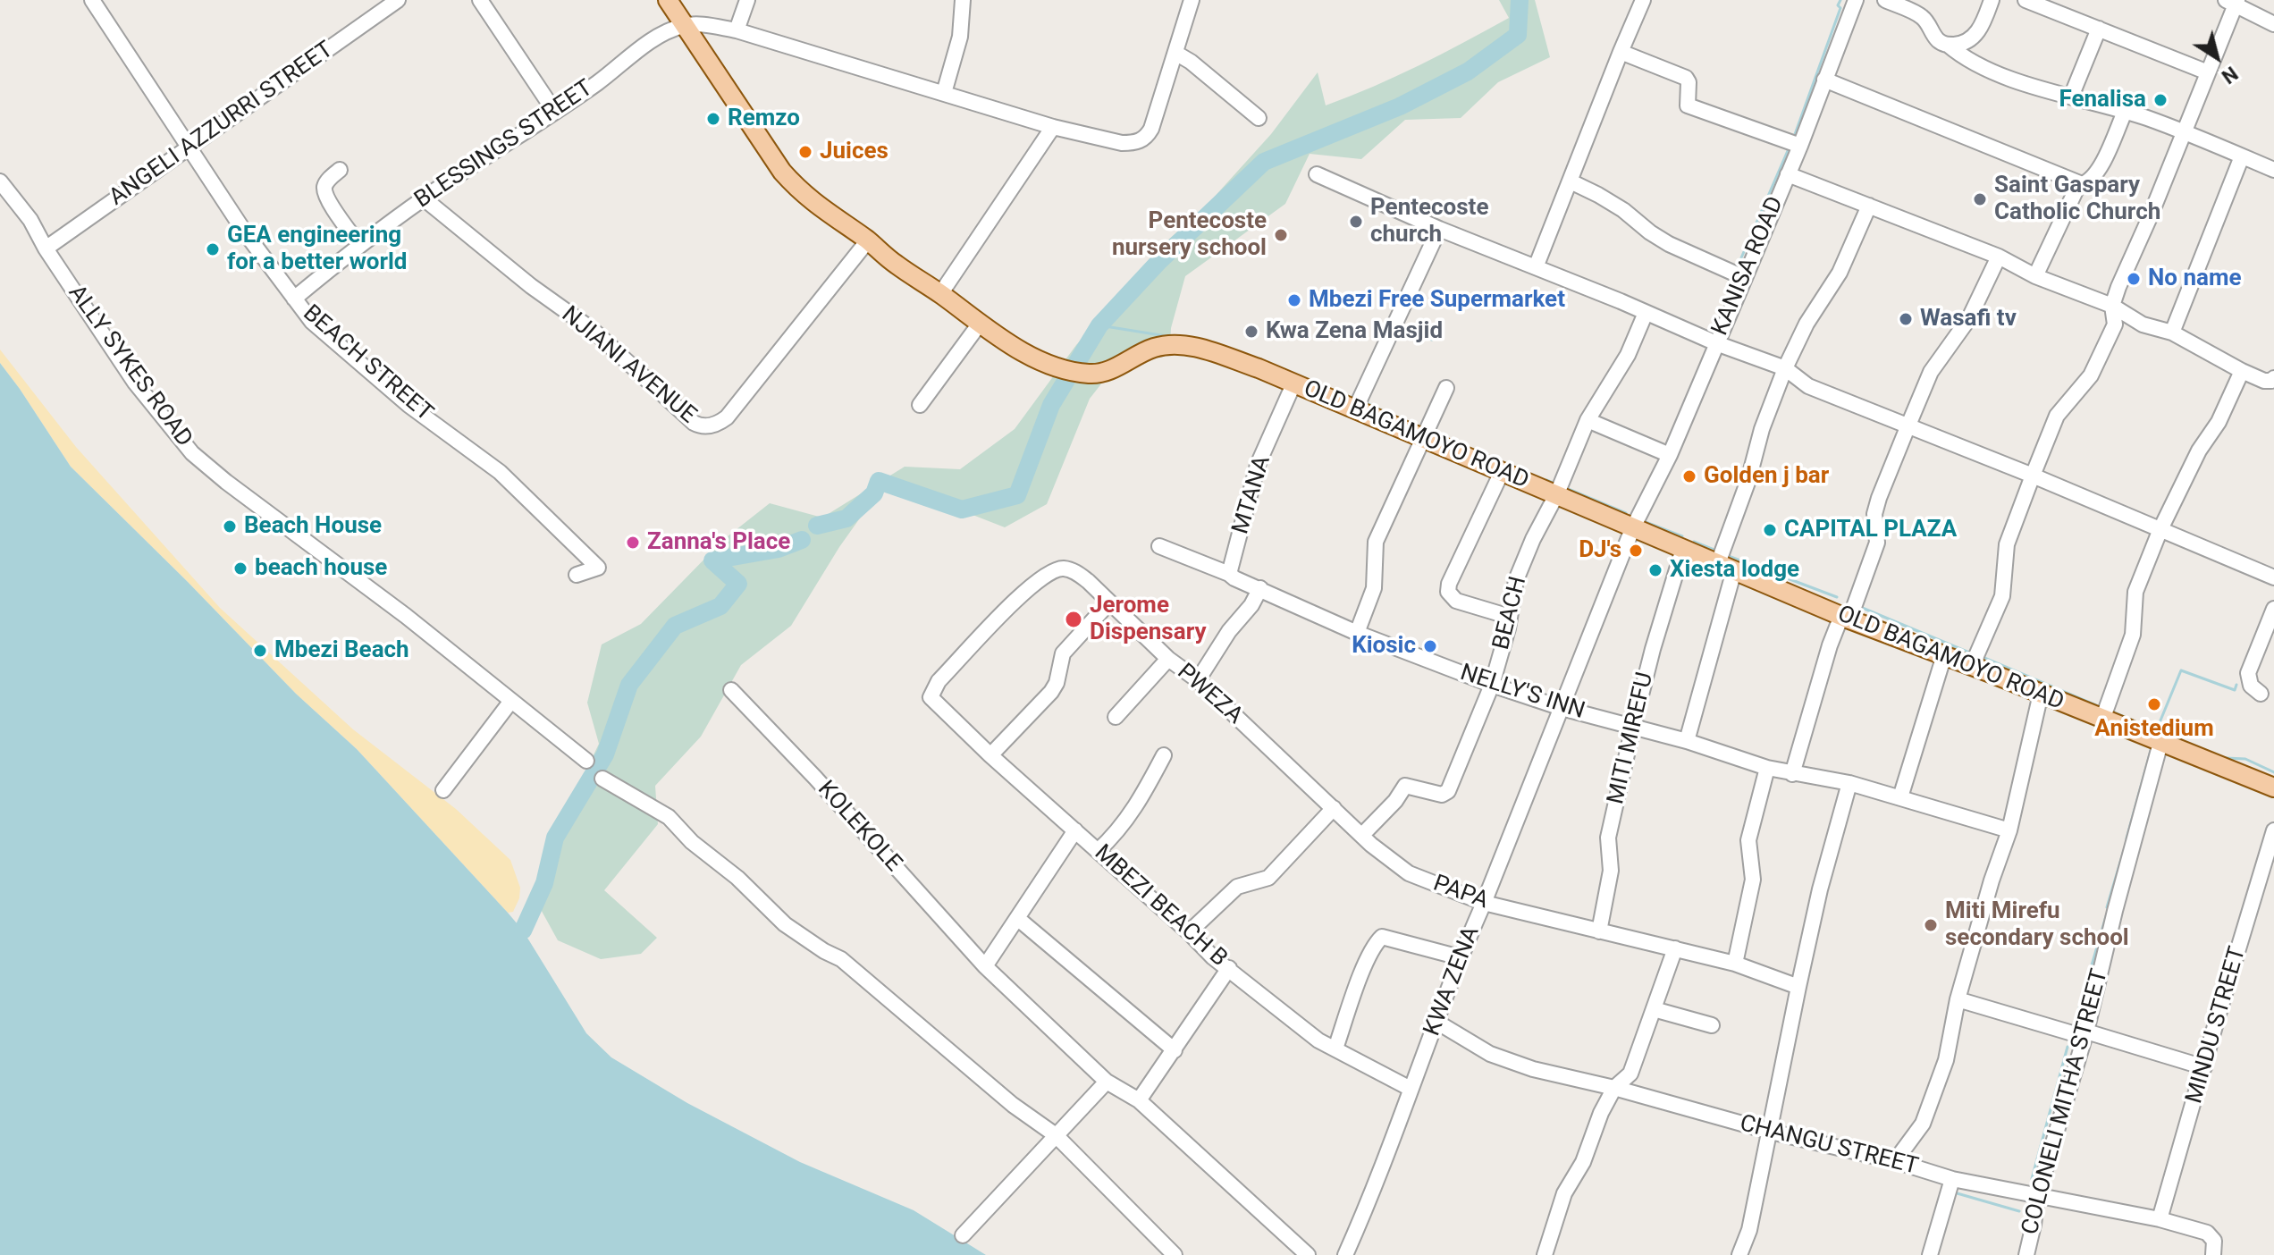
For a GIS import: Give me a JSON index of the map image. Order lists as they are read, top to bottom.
{
  "streets": {
    "main road": ["OLD BAGAMOYO ROAD"],
    "street": [
      "ANGELI AZZURRI STREET",
      "BLESSINGS STREET",
      "KANISA ROAD",
      "BEACH STREET",
      "NJIANI AVENUE",
      "ALLY SYKES ROAD",
      "MTANA",
      "BEACH",
      "NELLY'S INN",
      "PWEZA",
      "MITI MIREFU",
      "KOLEKOLE",
      "PAPA",
      "MBEZI BEACH B",
      "KWA ZENA",
      "MINDU STREET",
      "COLONELI MITHA STREET",
      "CHANGU STREET"
    ]
  },
  "crossings": [
    ["ANGELI AZZURRI STREET", "BEACH STREET"],
    ["ANGELI AZZURRI STREET", "ALLY SYKES ROAD"],
    ["BLESSINGS STREET", "BEACH STREET"],
    ["BLESSINGS STREET", "NJIANI AVENUE"],
    ["BLESSINGS STREET", "OLD BAGAMOYO ROAD"],
    ["KANISA ROAD", "OLD BAGAMOYO ROAD"],
    ["NJIANI AVENUE", "OLD BAGAMOYO ROAD"],
    ["OLD BAGAMOYO ROAD", "MTANA"],
    ["OLD BAGAMOYO ROAD", "BEACH"],
    ["OLD BAGAMOYO ROAD", "MITI MIREFU"],
    ["OLD BAGAMOYO ROAD", "COLONELI MITHA STREET"],
    ["BEACH", "NELLY'S INN"],
    ["BEACH", "PAPA"],
    ["NELLY'S INN", "MITI MIREFU"],
    ["NELLY'S INN", "KWA ZENA"],
    ["PWEZA", "PAPA"],
    ["PWEZA", "MBEZI BEACH B"],
    ["MITI MIREFU", "PAPA"],
    ["PAPA", "KWA ZENA"],
    ["MBEZI BEACH B", "KWA ZENA"],
    ["KWA ZENA", "CHANGU STREET"],
    ["MINDU STREET", "CHANGU STREET"],
    ["COLONELI MITHA STREET", "CHANGU STREET"]
  ],
  "places": [
    "Fenalisa",
    "Remzo",
    "Juices",
    "Saint Gaspary Catholic Church",
    "Pentecoste church",
    "Pentecoste nursery school",
    "GEA engineering for a better world",
    "No name",
    "Mbezi Free Supermarket",
    "Wasafi tv",
    "Kwa Zena Masjid",
    "Golden j bar",
    "Beach House",
    "CAPITAL PLAZA",
    "Zanna's Place",
    "DJ's",
    "beach house",
    "Xiesta lodge",
    "Jerome Dispensary",
    "Kiosic",
    "Mbezi Beach",
    "Anistedium",
    "Miti Mirefu secondary school"
  ],
  "north": "bottom right"
}
